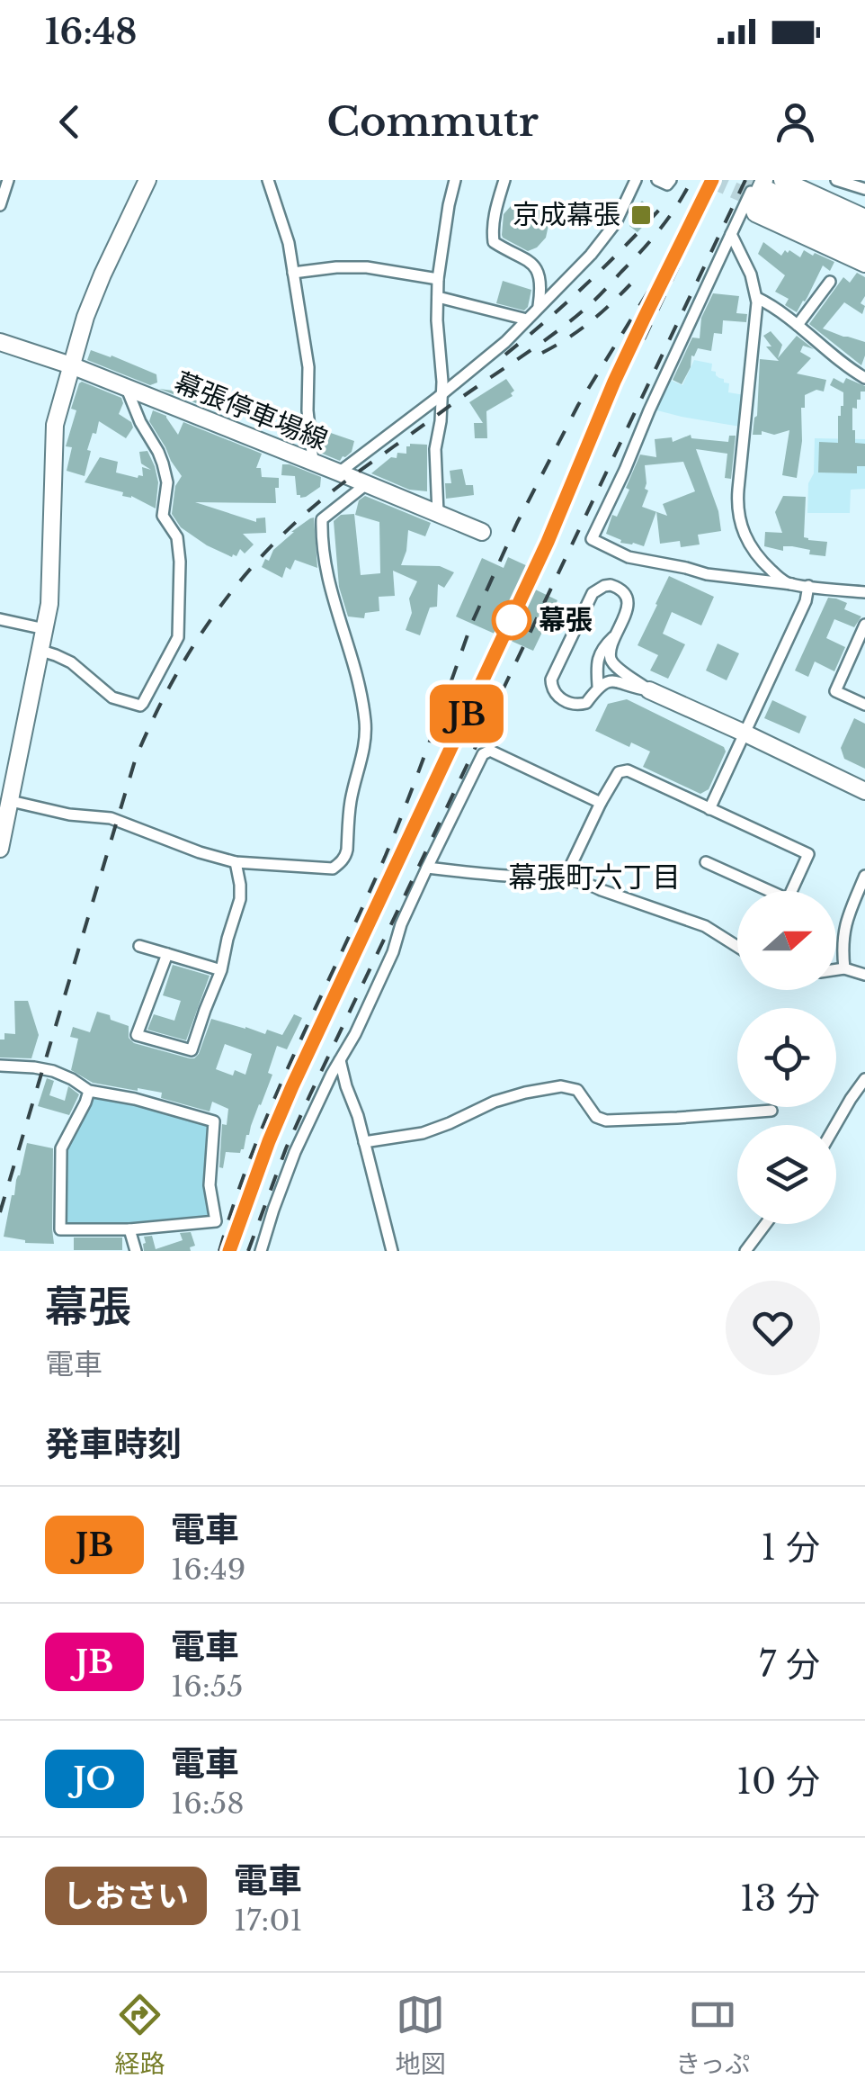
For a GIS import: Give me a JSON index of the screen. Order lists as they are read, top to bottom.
{
  "streets": {
    "main road": ["幕張停車場線"]
  },
  "districts": ["幕張町六丁目"],
  "places": {
    "transit": ["京成幕張"],
    "other": ["幕張"]
  },
  "north": "right",
  "page": {
    "status": "16:48",
    "header": "Commutr",
    "on_map": "JB",
    "heading": [
      ["幕張", "電車"],
      "発車時刻"
    ],
    "list": [
      {
        "mark": "JB",
        "name": "電車",
        "note": "16:49",
        "value": "1 分"
      },
      {
        "mark": "JB",
        "name": "電車",
        "note": "16:55",
        "value": "7 分"
      },
      {
        "mark": "JO",
        "name": "電車",
        "note": "16:58",
        "value": "10 分"
      },
      {
        "mark": "しおさい",
        "name": "電車",
        "note": "17:01",
        "value": "13 分"
      }
    ],
    "tabs": ["経路", "地図", "きっぷ"]
  }
}
